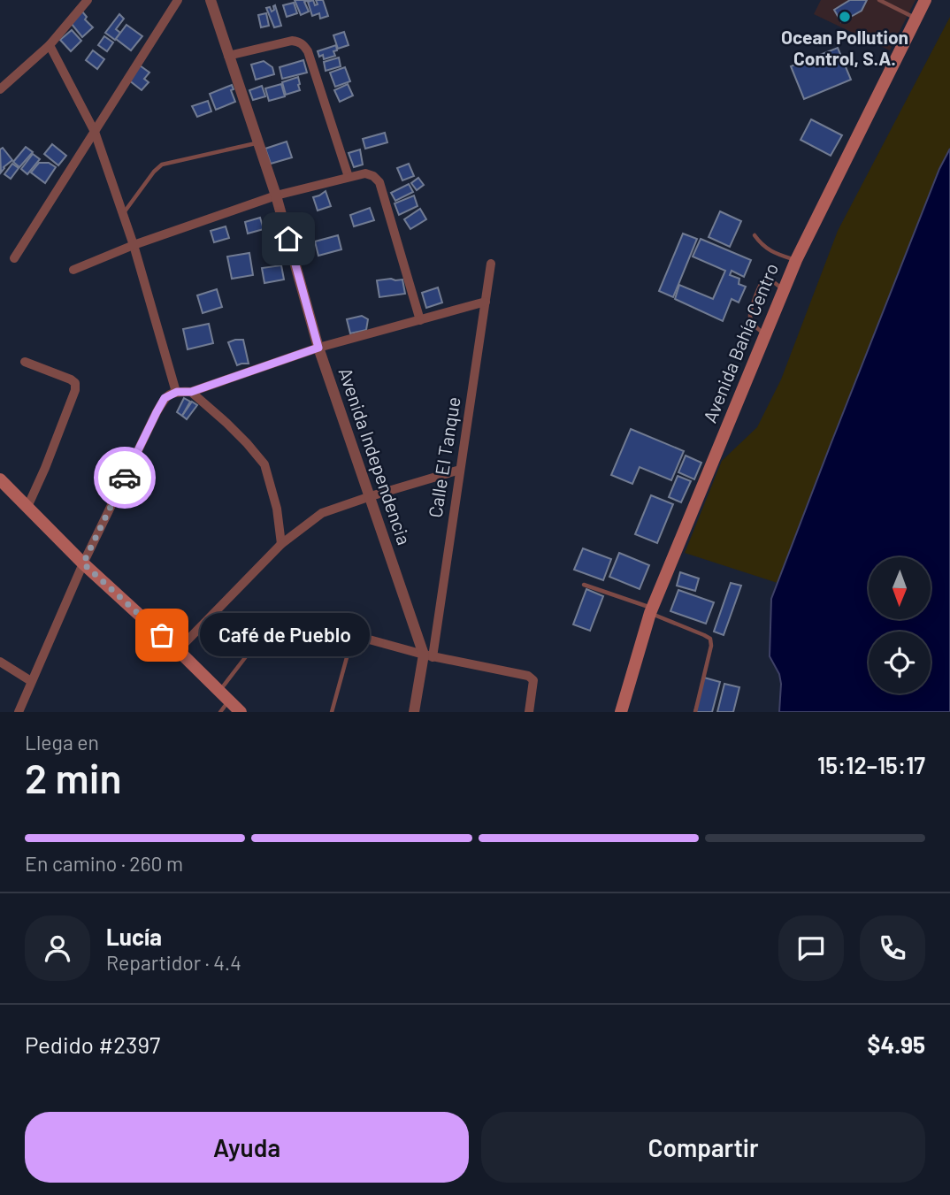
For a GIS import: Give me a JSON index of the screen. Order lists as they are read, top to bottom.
{
  "streets": {
    "main road": ["Avenida Bahía Centro"],
    "street": ["Avenida Independencia", "Calle El Tanque"]
  },
  "crossings": [
    ["Avenida Independencia", "Calle El Tanque"]
  ],
  "places": ["Ocean Pollution Control, S.A.", "Café de Pueblo"],
  "north": "bottom",
  "page": {
    "bubble": "Café de Pueblo",
    "heading": ["2 min", "Llega en", "15:12–15:17"],
    "panel": [
      "Lucía",
      "Repartidor · 4.4",
      "Pedido #2397",
      "$4.95"
    ],
    "bar": "En camino · 260 m",
    "buttons": ["Ayuda", "Compartir"]
  }
}
